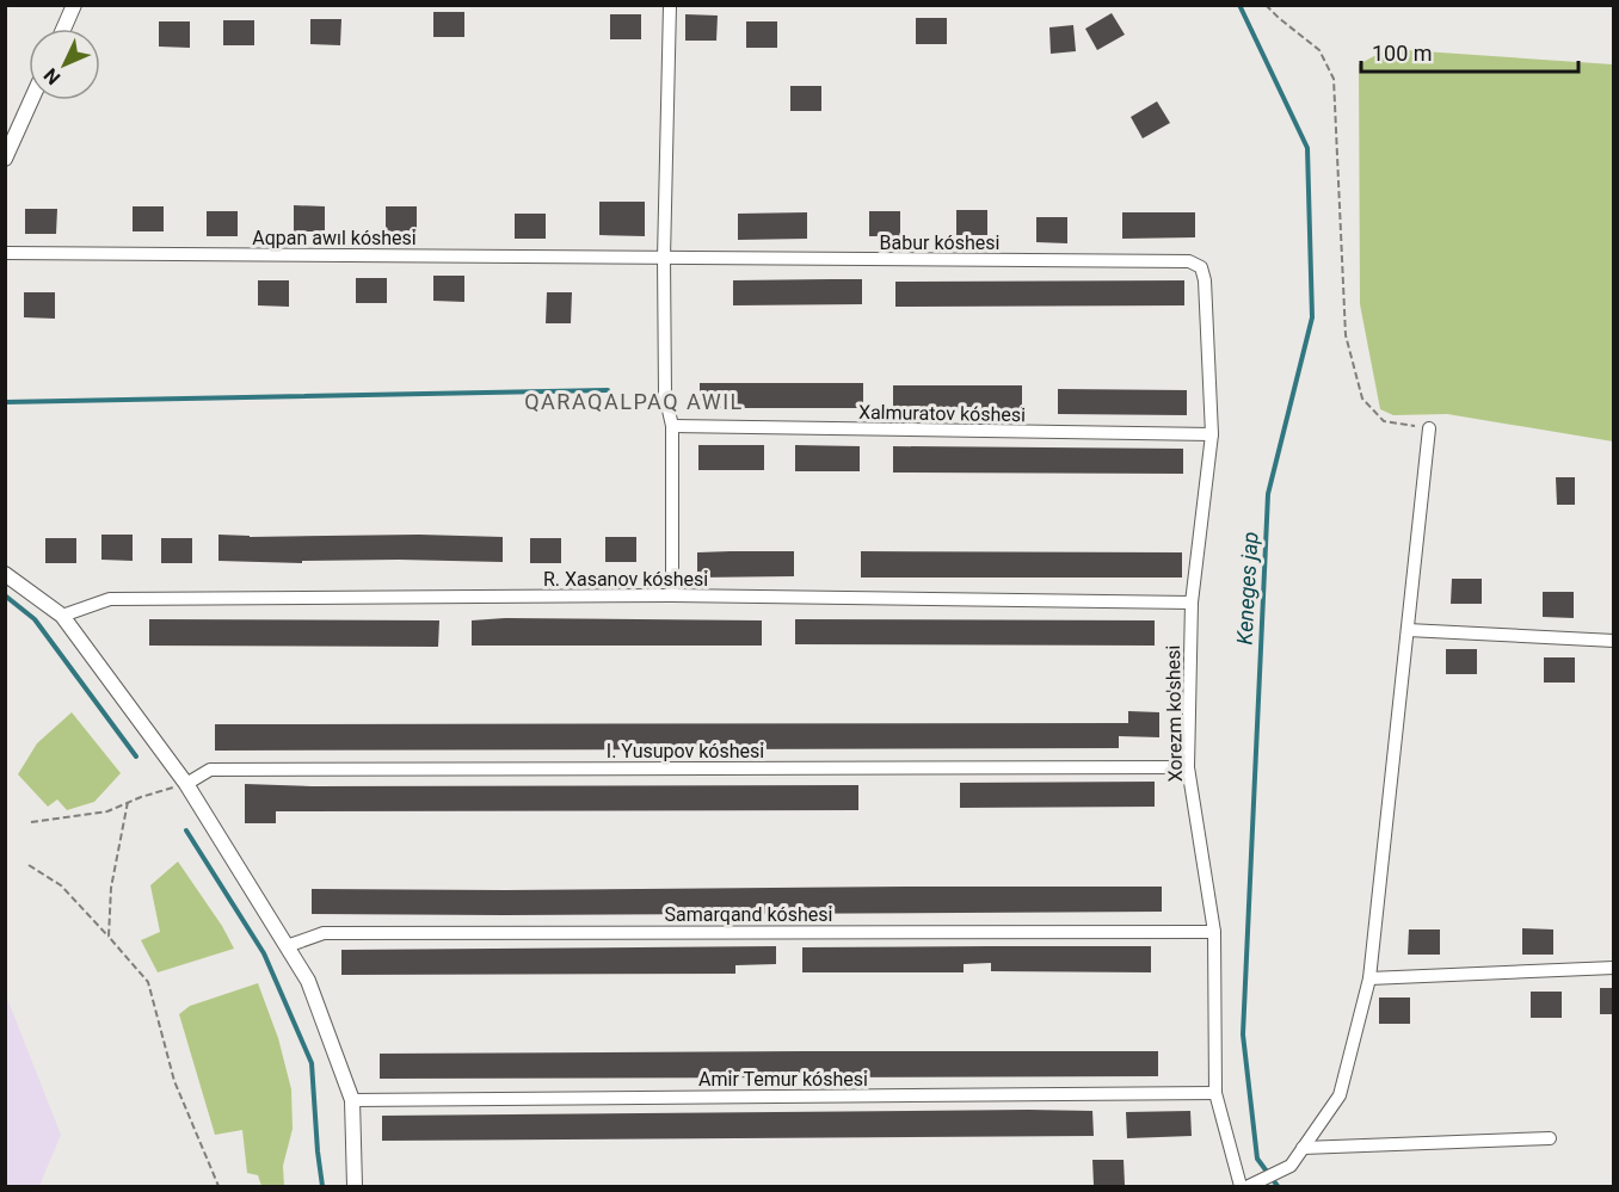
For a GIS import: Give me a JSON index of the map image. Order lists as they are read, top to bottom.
{
  "streets": {
    "street": [
      "Aqpan awıl kóshesi",
      "Babur kóshesi",
      "Xalmuratov kóshesi",
      "R. Xasanov kóshesi",
      "Xorezm ko'shesi",
      "I. Yusupov kóshesi",
      "Samarqand kóshesi",
      "Amir Temur kóshesi"
    ]
  },
  "crossings": [
    ["Aqpan awıl kóshesi", "Babur kóshesi"],
    ["Babur kóshesi", "Xorezm ko'shesi"],
    ["Xalmuratov kóshesi", "Xorezm ko'shesi"],
    ["R. Xasanov kóshesi", "Xorezm ko'shesi"],
    ["Xorezm ko'shesi", "I. Yusupov kóshesi"],
    ["Xorezm ko'shesi", "Samarqand kóshesi"],
    ["Xorezm ko'shesi", "Amir Temur kóshesi"]
  ],
  "districts": ["QARAQALPAQ AWIL"],
  "water": ["Keneges jap"],
  "scale_bar": "100 m",
  "north": "bottom left"
}
